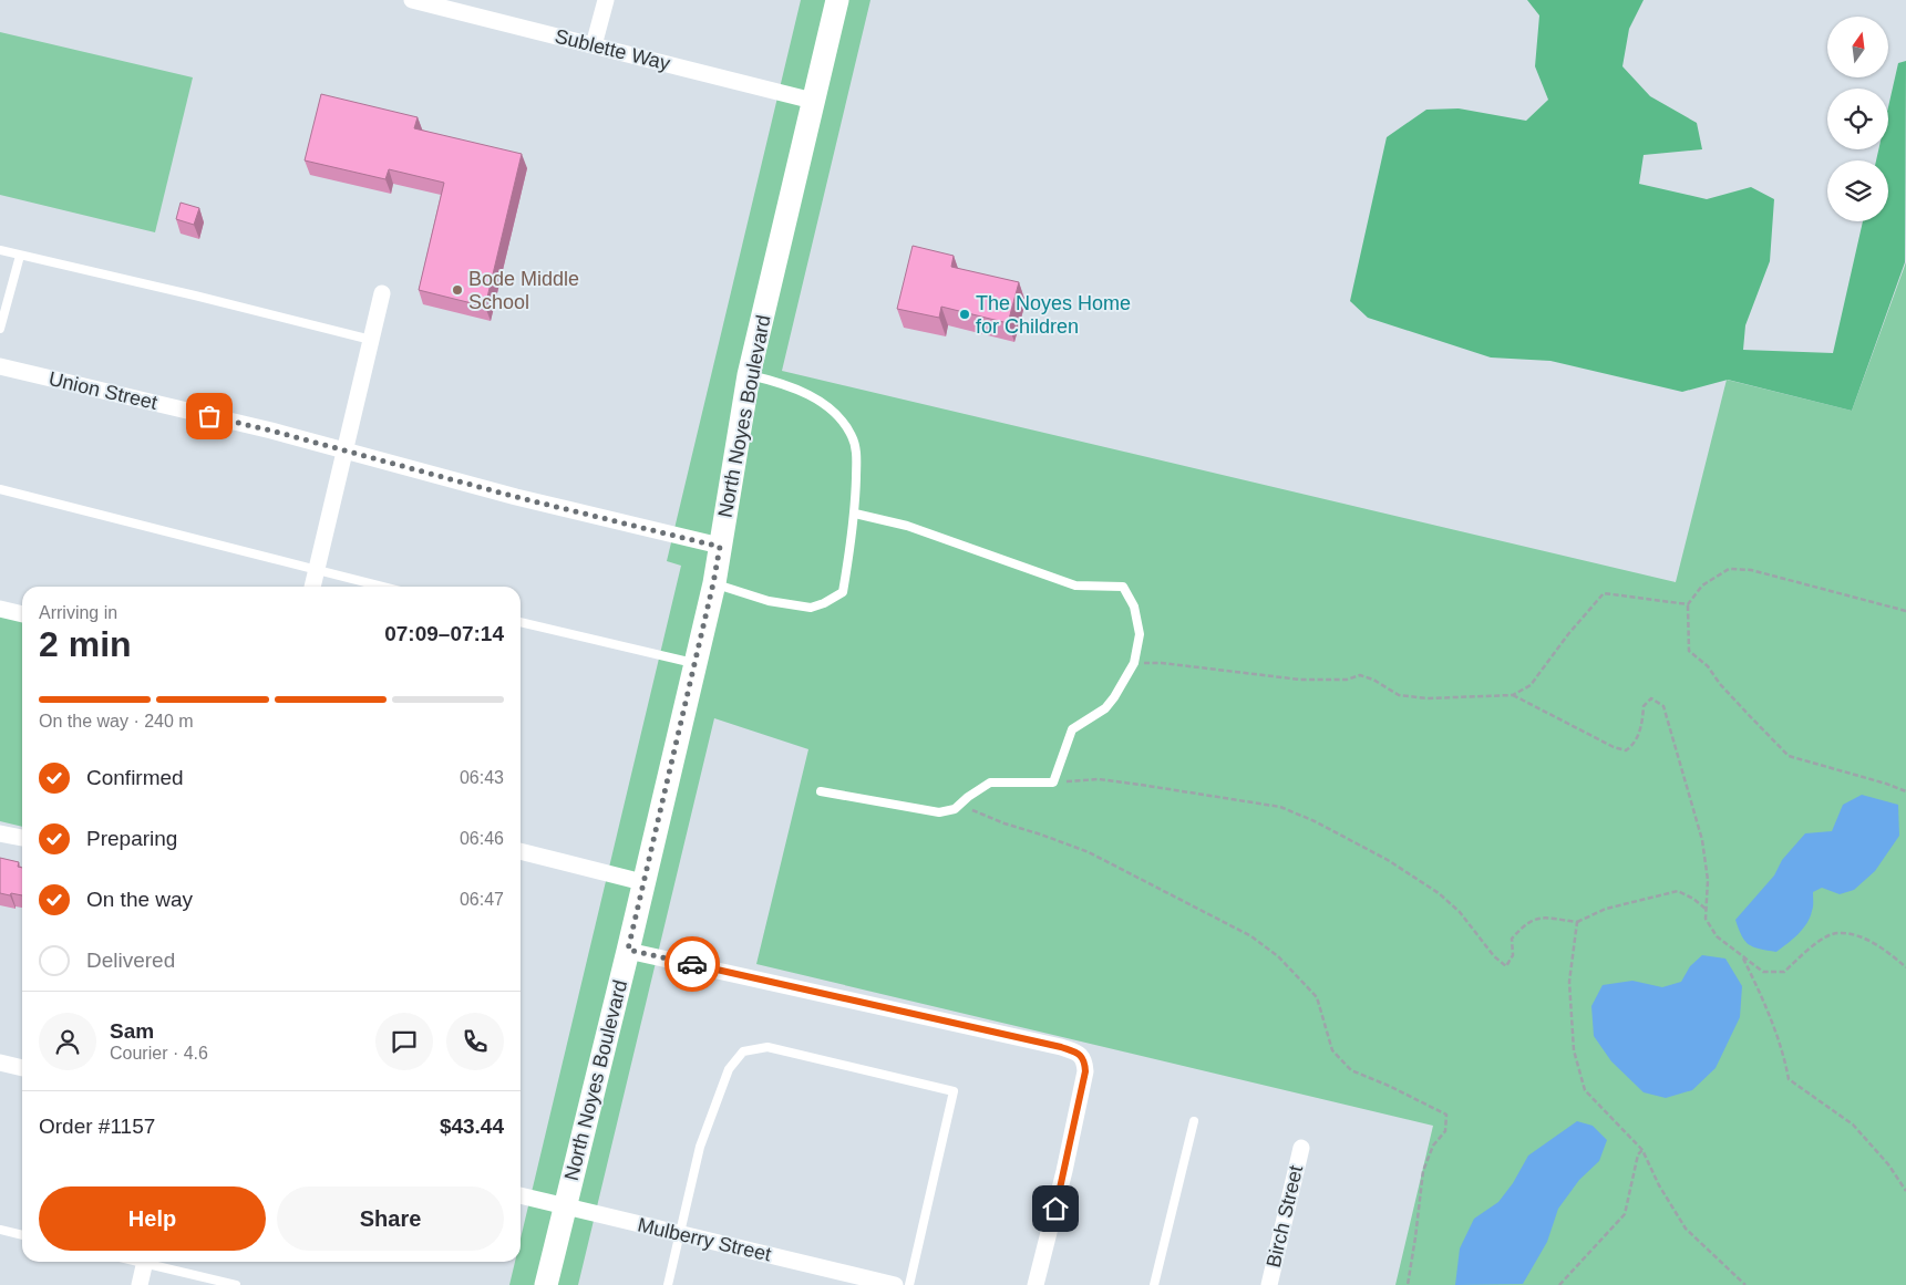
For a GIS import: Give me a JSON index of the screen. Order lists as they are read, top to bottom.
{
  "streets": {
    "street": [
      "Sublette Way",
      "Union Street",
      "North Noyes Boulevard",
      "Birch Street",
      "Mulberry Street"
    ]
  },
  "crossings": [
    ["Sublette Way", "North Noyes Boulevard"],
    ["Union Street", "North Noyes Boulevard"],
    ["North Noyes Boulevard", "Mulberry Street"]
  ],
  "places": ["Bode Middle School", "The Noyes Home for Children"],
  "north": "top",
  "page": {
    "heading": ["2 min", "Arriving in", "07:09–07:14"],
    "panel": [
      "Sam",
      "Courier · 4.6",
      "Order #1157",
      "$43.44"
    ],
    "bar": "On the way · 240 m",
    "list": [
      ["Confirmed", "06:43"],
      ["Preparing", "06:46"],
      ["On the way", "06:47"],
      "Delivered"
    ],
    "buttons": ["Help", "Share"]
  }
}
